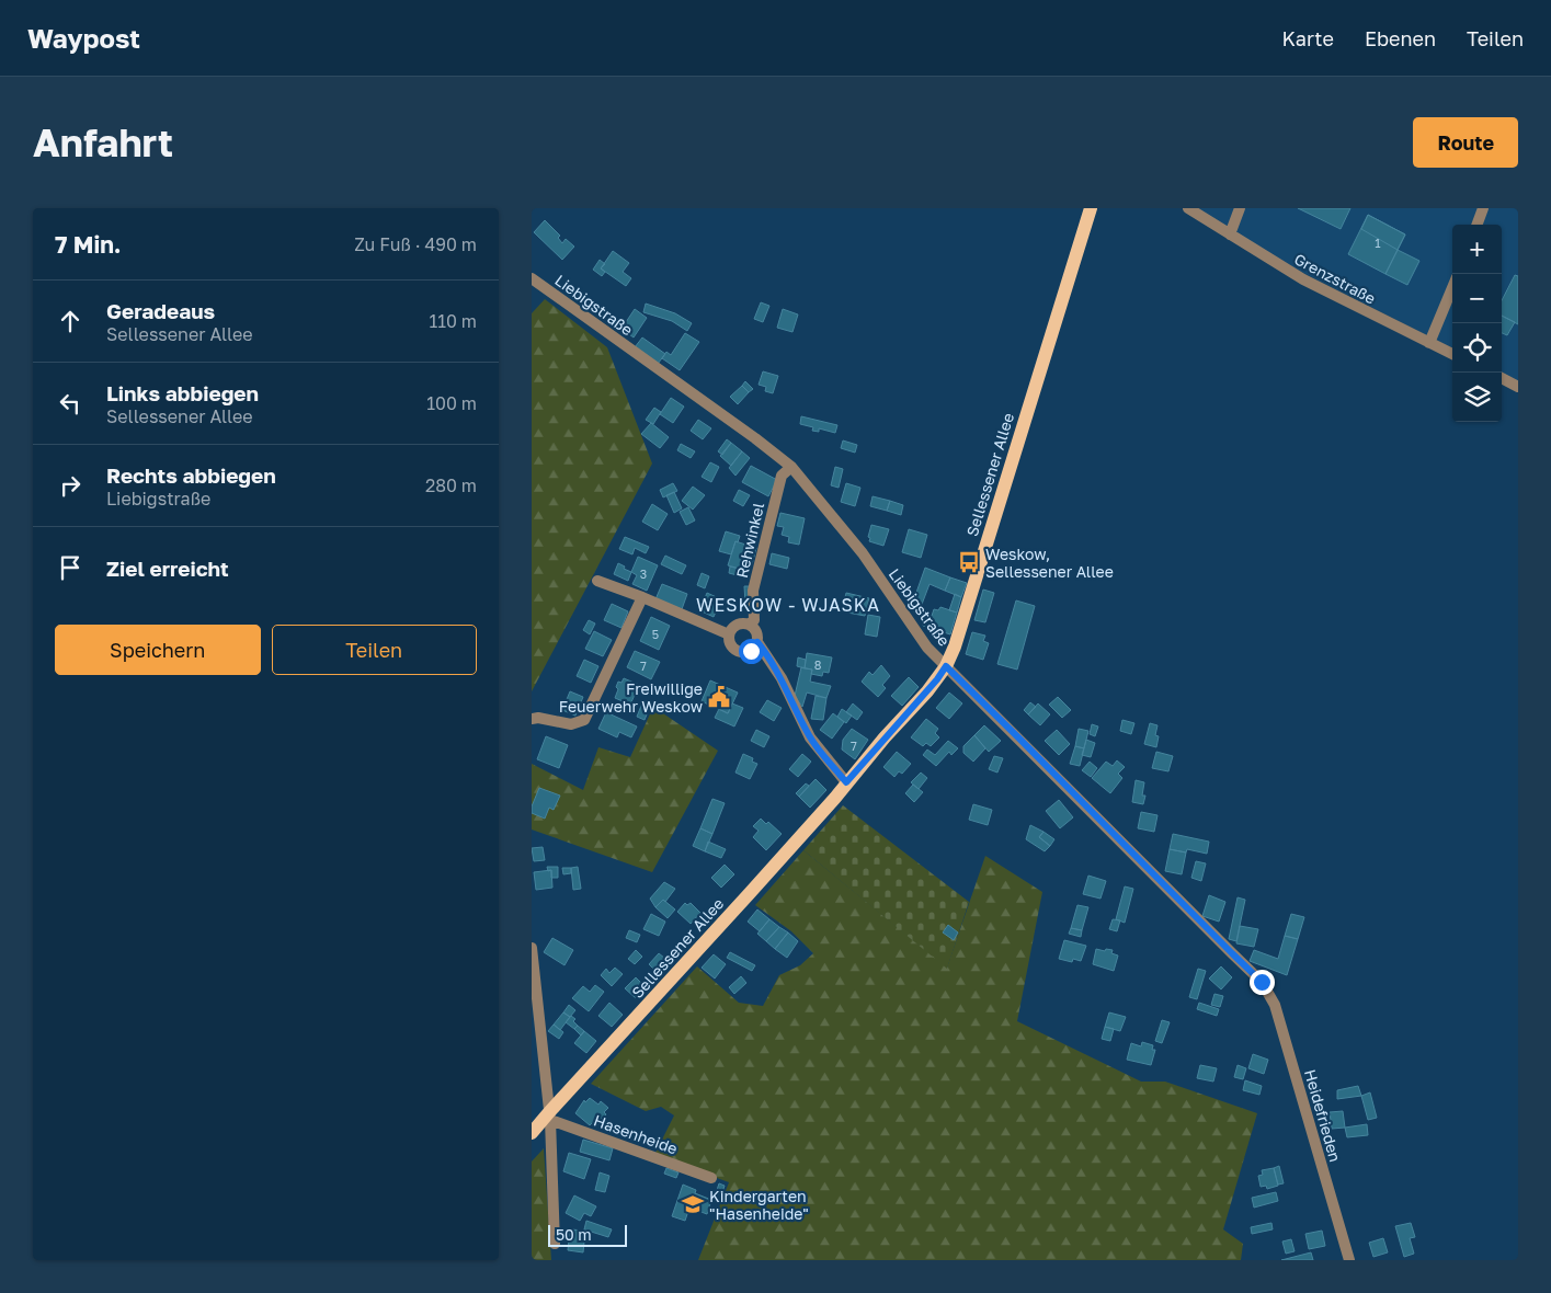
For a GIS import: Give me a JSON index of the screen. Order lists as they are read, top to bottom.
{
  "streets": {
    "main road": ["Sellessener Allee"],
    "street": [
      "Grenzstraße",
      "Liebigstraße",
      "Rehwinkel",
      "Heidefrieden",
      "Hasenheide"
    ]
  },
  "crossings": [
    ["Liebigstraße", "Sellessener Allee"],
    ["Liebigstraße", "Rehwinkel"],
    ["Liebigstraße", "Heidefrieden"],
    ["Sellessener Allee", "Hasenheide"]
  ],
  "districts": ["WESKOW - WJASKA"],
  "places": {
    "bus stop": ["Weskow, Sellessener Allee"],
    "public building": ["Freiwillige Feuerwehr Weskow"],
    "school or university": ["Kindergarten \"Hasenheide\""]
  },
  "house_numbers": [
    "1",
    "3",
    "5",
    "8",
    "7",
    "7"
  ],
  "scale_bar": "50 m",
  "page": {
    "header": "Waypost",
    "nav": ["Karte", "Ebenen", "Teilen"],
    "buttons": [
      "Route",
      ["Speichern", "Teilen"]
    ],
    "title": "Anfahrt",
    "heading": ["7 Min.", "Zu Fuß · 490 m"],
    "map_buttons": ["+", "−"],
    "list": [
      ["Geradeaus", "Sellessener Allee", "110 m"],
      ["Links abbiegen", "Sellessener Allee", "100 m"],
      ["Rechts abbiegen", "Liebigstraße", "280 m"],
      "Ziel erreicht"
    ],
    "scale": "50 m"
  }
}
